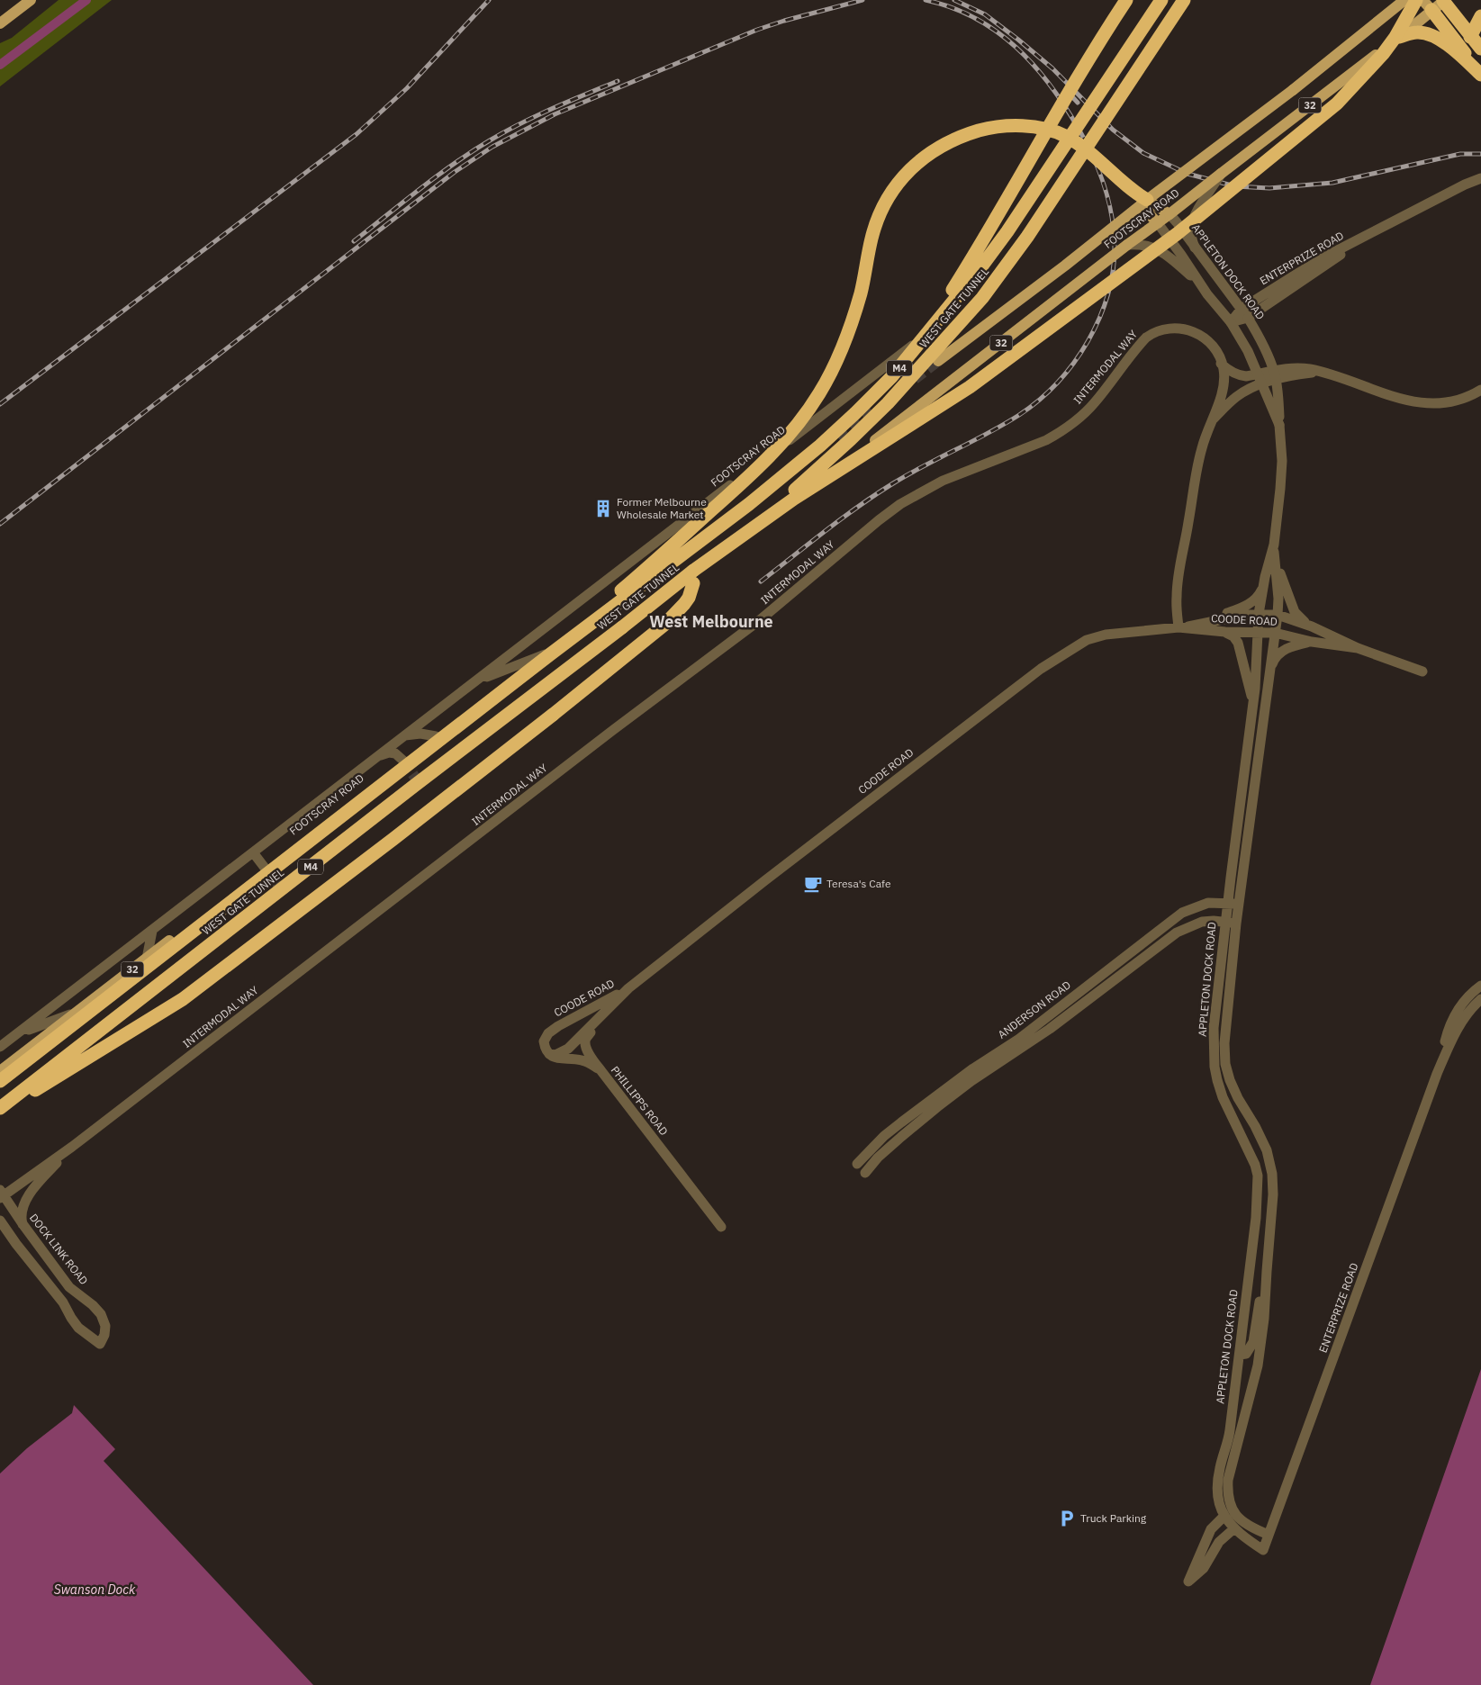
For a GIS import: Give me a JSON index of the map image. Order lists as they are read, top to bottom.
{
  "streets": {
    "highway": ["WEST GATE TUNNEL", "M4"],
    "main road": ["32", "FOOTSCRAY ROAD", "APPLETON DOCK ROAD"],
    "street": [
      "ENTERPRIZE ROAD",
      "INTERMODAL WAY",
      "COODE ROAD",
      "ANDERSON ROAD",
      "PHILLIPPS ROAD",
      "DOCK LINK ROAD"
    ]
  },
  "crossings": [
    ["FOOTSCRAY ROAD", "APPLETON DOCK ROAD"],
    ["FOOTSCRAY ROAD", "WEST GATE TUNNEL"],
    ["ENTERPRIZE ROAD", "APPLETON DOCK ROAD"],
    ["APPLETON DOCK ROAD", "COODE ROAD"],
    ["APPLETON DOCK ROAD", "ANDERSON ROAD"],
    ["INTERMODAL WAY", "COODE ROAD"],
    ["INTERMODAL WAY", "DOCK LINK ROAD"],
    ["COODE ROAD", "PHILLIPPS ROAD"]
  ],
  "districts": ["West Melbourne"],
  "water": ["Swanson Dock"],
  "places": {
    "building": ["Former Melbourne Wholesale Market"],
    "cafe": ["Teresa's Cafe"],
    "parking": ["Truck Parking"]
  }
}
